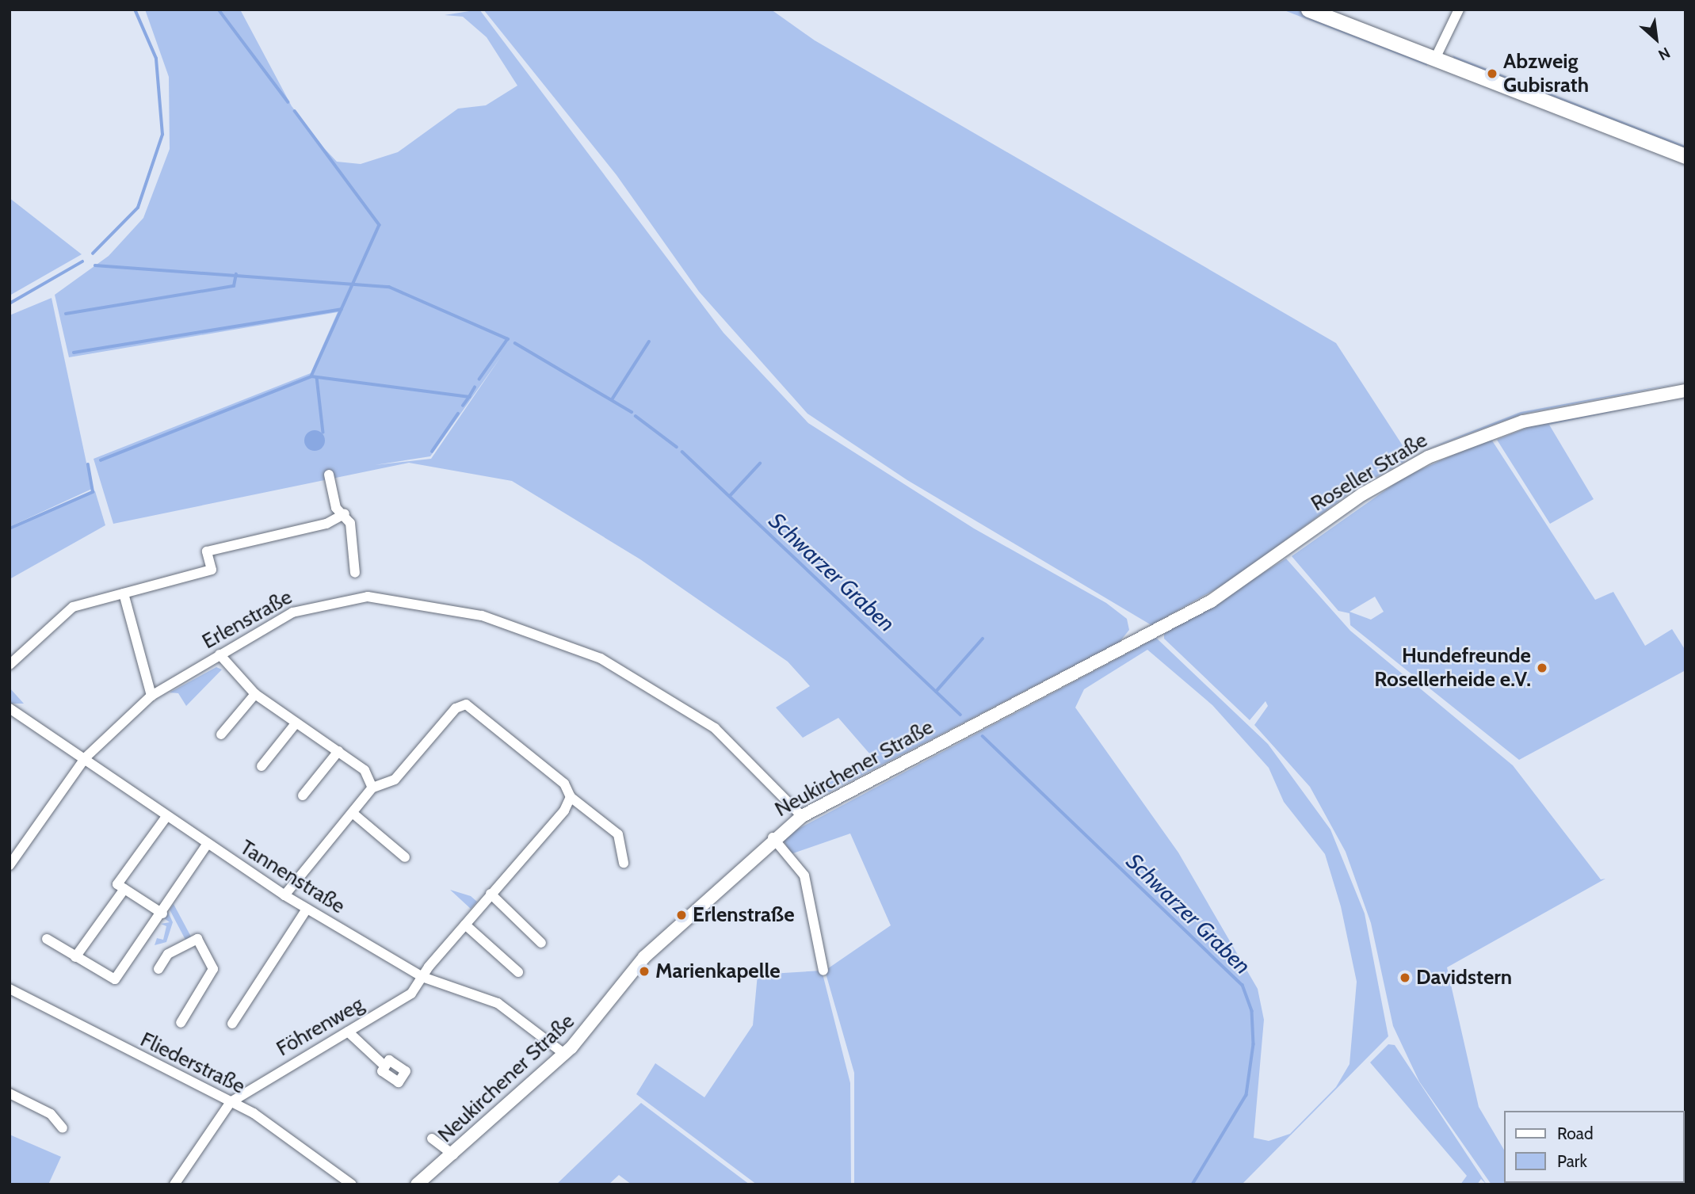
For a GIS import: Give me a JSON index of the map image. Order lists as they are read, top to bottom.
{
  "streets": {
    "street": [
      "Roseller Straße",
      "Erlenstraße",
      "Neukirchener Straße",
      "Tannenstraße",
      "Föhrenweg",
      "Fliederstraße"
    ]
  },
  "crossings": [
    ["Roseller Straße", "Neukirchener Straße"],
    ["Erlenstraße", "Neukirchener Straße"],
    ["Erlenstraße", "Tannenstraße"],
    ["Neukirchener Straße", "Tannenstraße"],
    ["Tannenstraße", "Föhrenweg"],
    ["Föhrenweg", "Fliederstraße"]
  ],
  "water": ["Schwarzer Graben"],
  "places": [
    "Abzweig Gubisrath",
    "Hundefreunde Rosellerheide e.V.",
    "Erlenstraße",
    "Marienkapelle",
    "Davidstern"
  ],
  "legend": ["Road", "Park"],
  "north": "bottom right"
}
